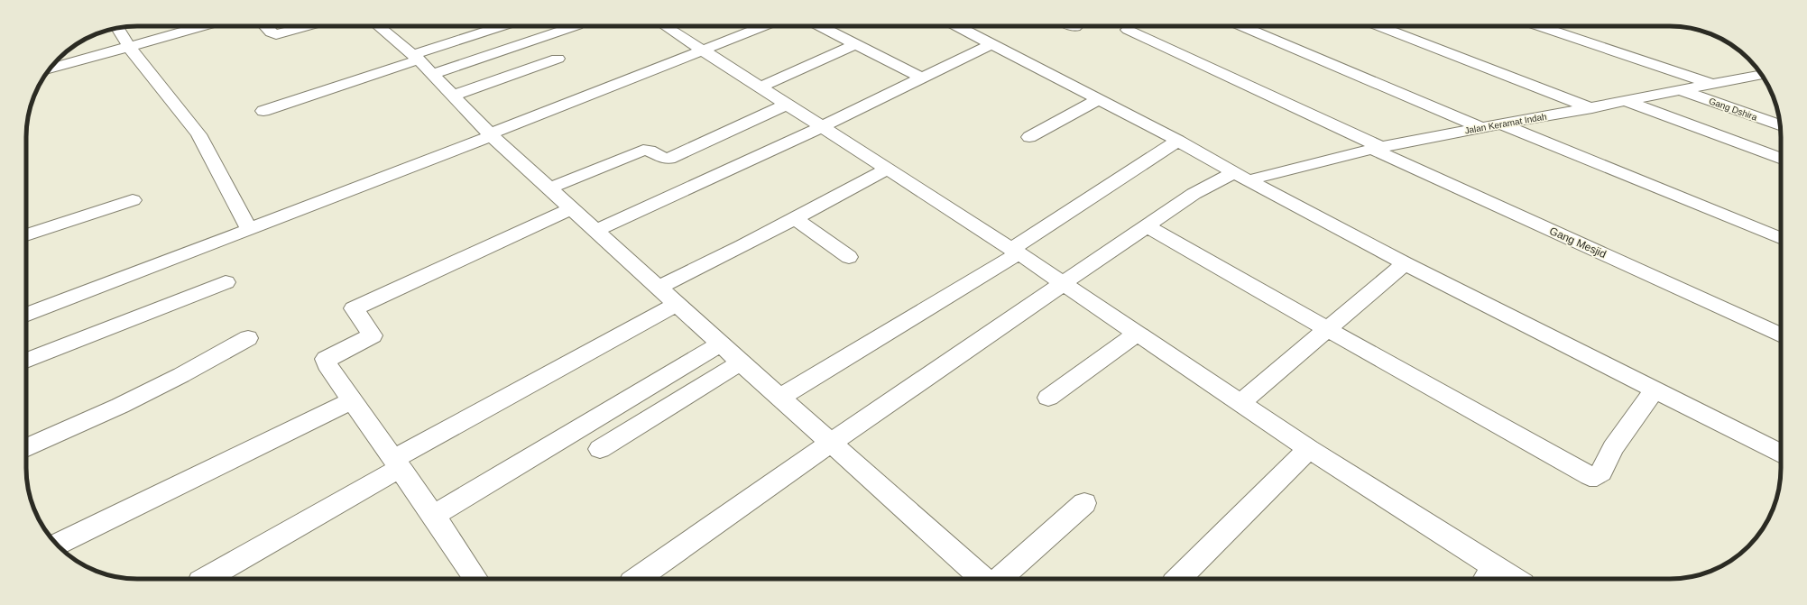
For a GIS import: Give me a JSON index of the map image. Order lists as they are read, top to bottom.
{
  "streets": {
    "street": ["Gang Dshira", "Jalan Keramat Indah", "Gang Mesjid"]
  },
  "crossings": [
    ["Gang Dshira", "Jalan Keramat Indah"],
    ["Jalan Keramat Indah", "Gang Mesjid"]
  ]
}
